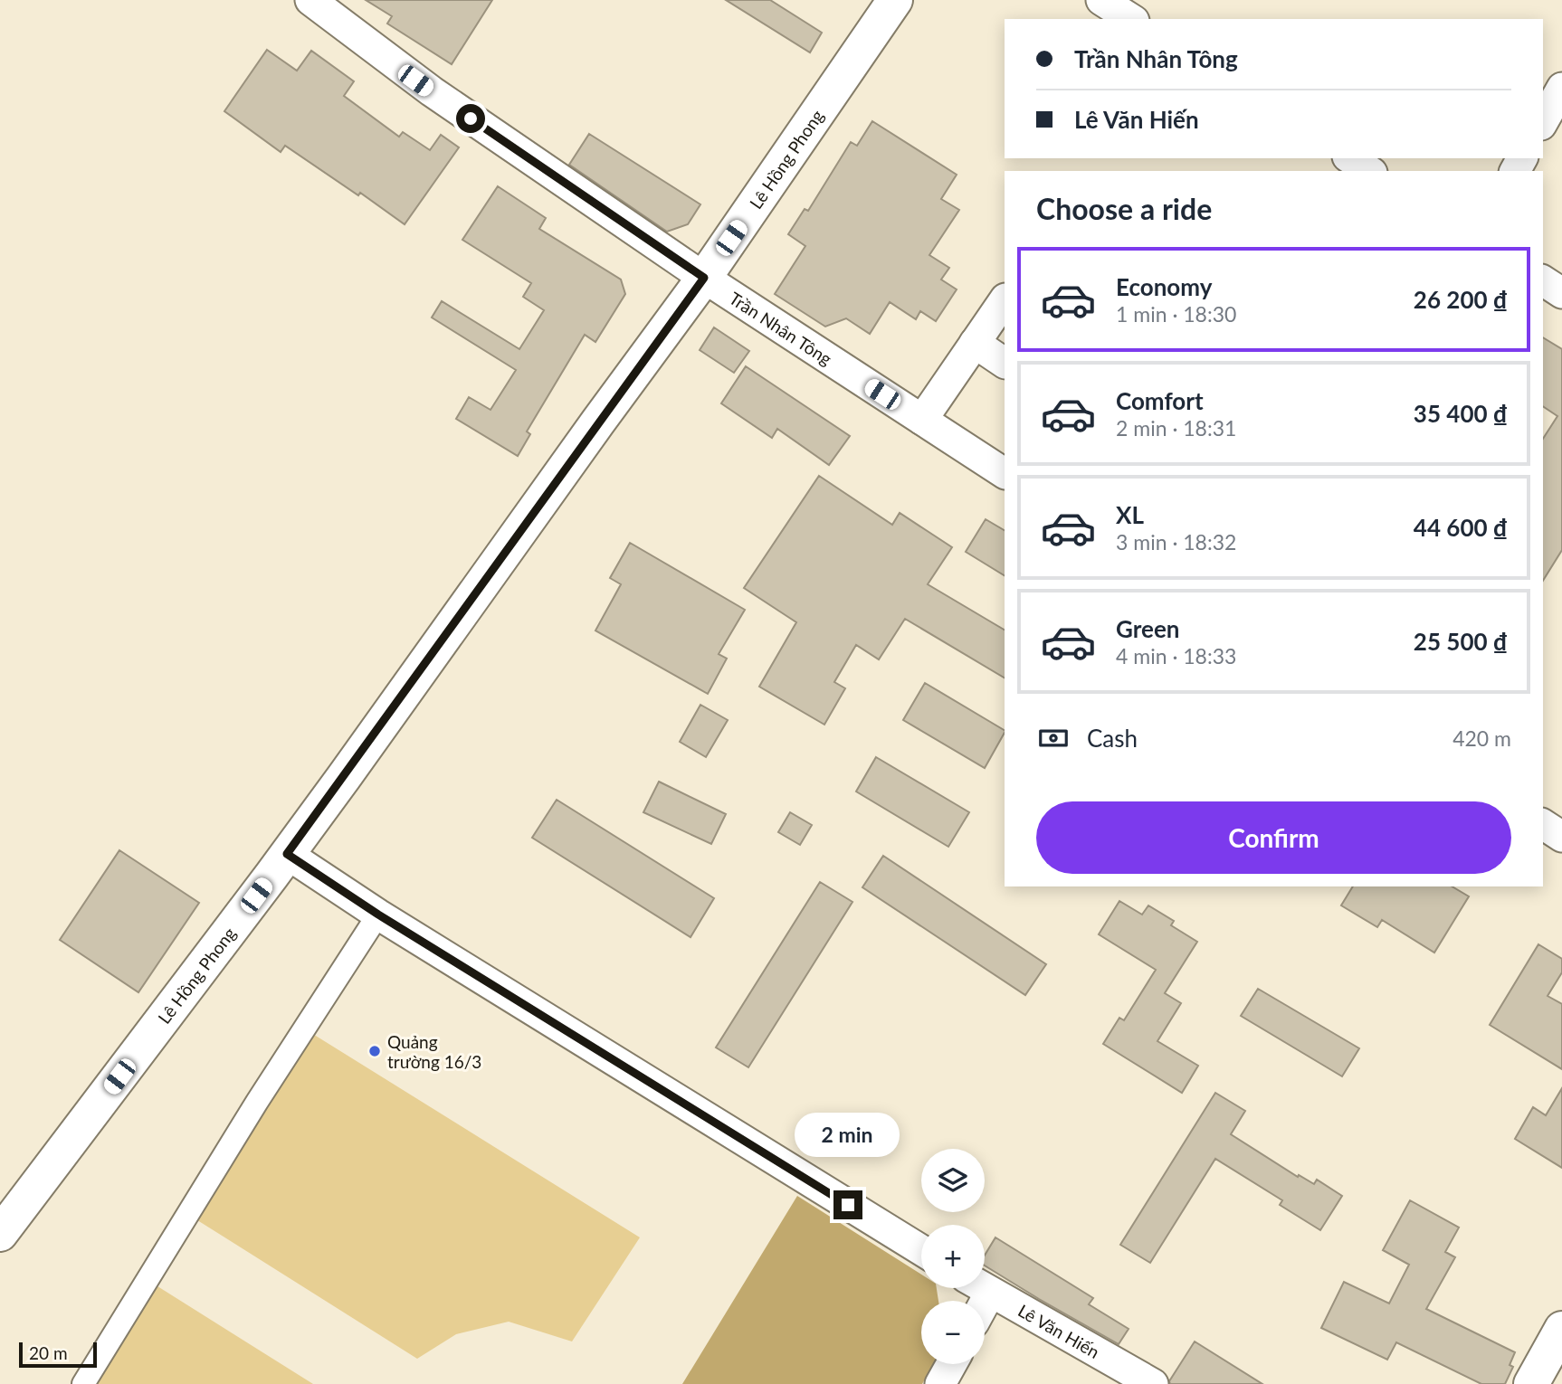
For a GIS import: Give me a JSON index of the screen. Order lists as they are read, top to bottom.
{
  "streets": {
    "street": ["Lê Hồng Phong", "Trần Nhân Tông", "Lê Văn Hiến"]
  },
  "crossings": [
    ["Lê Hồng Phong", "Trần Nhân Tông"]
  ],
  "places": ["Quảng trường 16/3"],
  "scale_bar": "20 m",
  "page": {
    "banner": ["Trần Nhân Tông", "Lê Văn Hiến"],
    "heading": "Choose a ride",
    "list": [
      {
        "name": "Economy",
        "note": "1 min · 18:30",
        "value": "26 200 ₫"
      },
      {
        "name": "Comfort",
        "note": "2 min · 18:31",
        "value": "35 400 ₫"
      },
      {
        "name": "XL",
        "note": "3 min · 18:32",
        "value": "44 600 ₫"
      },
      {
        "name": "Green",
        "note": "4 min · 18:33",
        "value": "25 500 ₫"
      }
    ],
    "pay": ["Cash", "420 m"],
    "buttons": "Confirm",
    "bubble": "2 min",
    "map_buttons": ["+", "−"],
    "scale": "20 m"
  }
}
